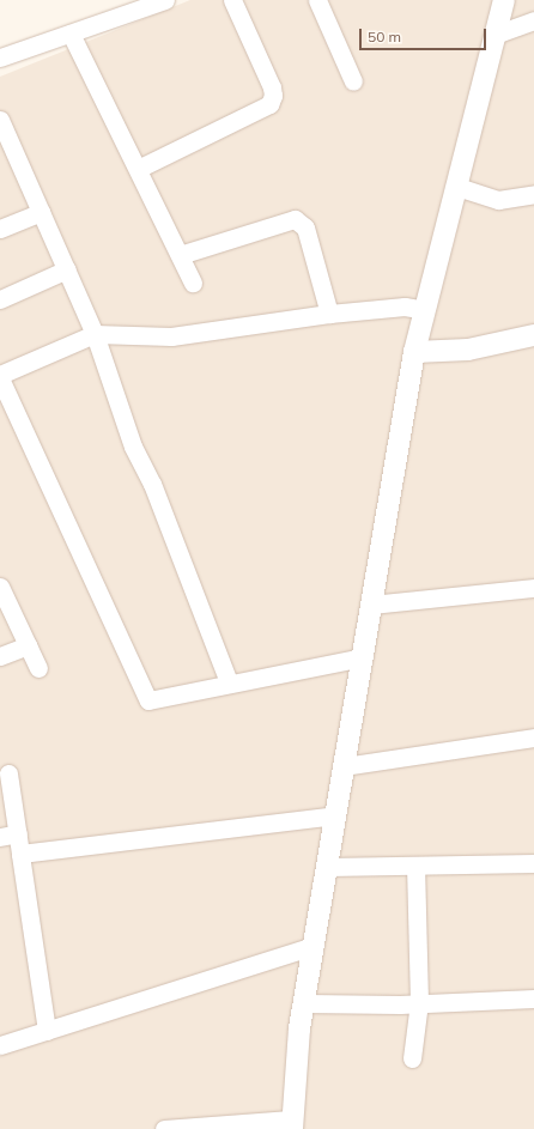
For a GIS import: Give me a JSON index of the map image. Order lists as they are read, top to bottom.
{
  "scale_bar": "50 m"
}
